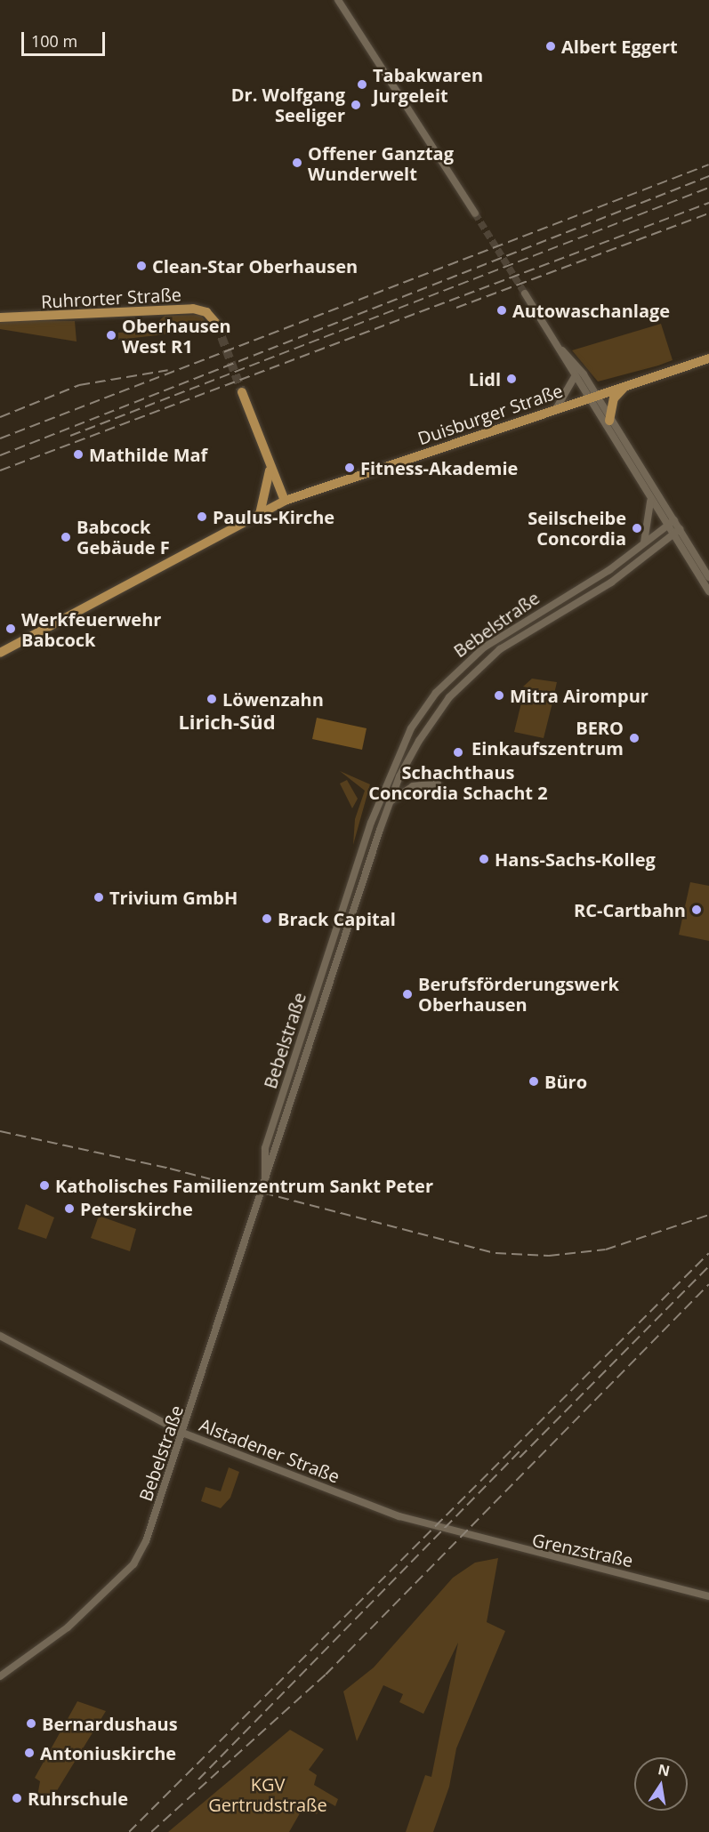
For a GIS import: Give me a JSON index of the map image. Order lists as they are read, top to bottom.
{
  "streets": {
    "main road": ["Ruhrorter Straße", "Duisburger Straße"],
    "street": ["Bebelstraße", "Alstadener Straße", "Grenzstraße"]
  },
  "crossings": [
    ["Bebelstraße", "Alstadener Straße"],
    ["Alstadener Straße", "Grenzstraße"]
  ],
  "districts": ["Lirich-Süd"],
  "parks": ["KGV Gertrudstraße"],
  "places": [
    "Albert Eggert",
    "Tabakwaren Jurgeleit",
    "Dr. Wolfgang Seeliger",
    "Offener Ganztag Wunderwelt",
    "Clean-Star Oberhausen",
    "Autowaschanlage",
    "Oberhausen West R1",
    "Lidl",
    "Mathilde Maf",
    "Fitness-Akademie",
    "Paulus-Kirche",
    "Seilscheibe Concordia",
    "Babcock Gebäude F",
    "Werkfeuerwehr Babcock",
    "Mitra Airompur",
    "Löwenzahn",
    "BERO Einkaufszentrum",
    "Schachthaus Concordia Schacht 2",
    "Hans-Sachs-Kolleg",
    "Trivium GmbH",
    "RC-Cartbahn",
    "Brack Capital",
    "Berufsförderungswerk Oberhausen",
    "Büro",
    "Katholisches Familienzentrum Sankt Peter",
    "Peterskirche",
    "Bernardushaus",
    "Antoniuskirche",
    "Ruhrschule"
  ],
  "scale_bar": "100 m",
  "north": "top"
}
